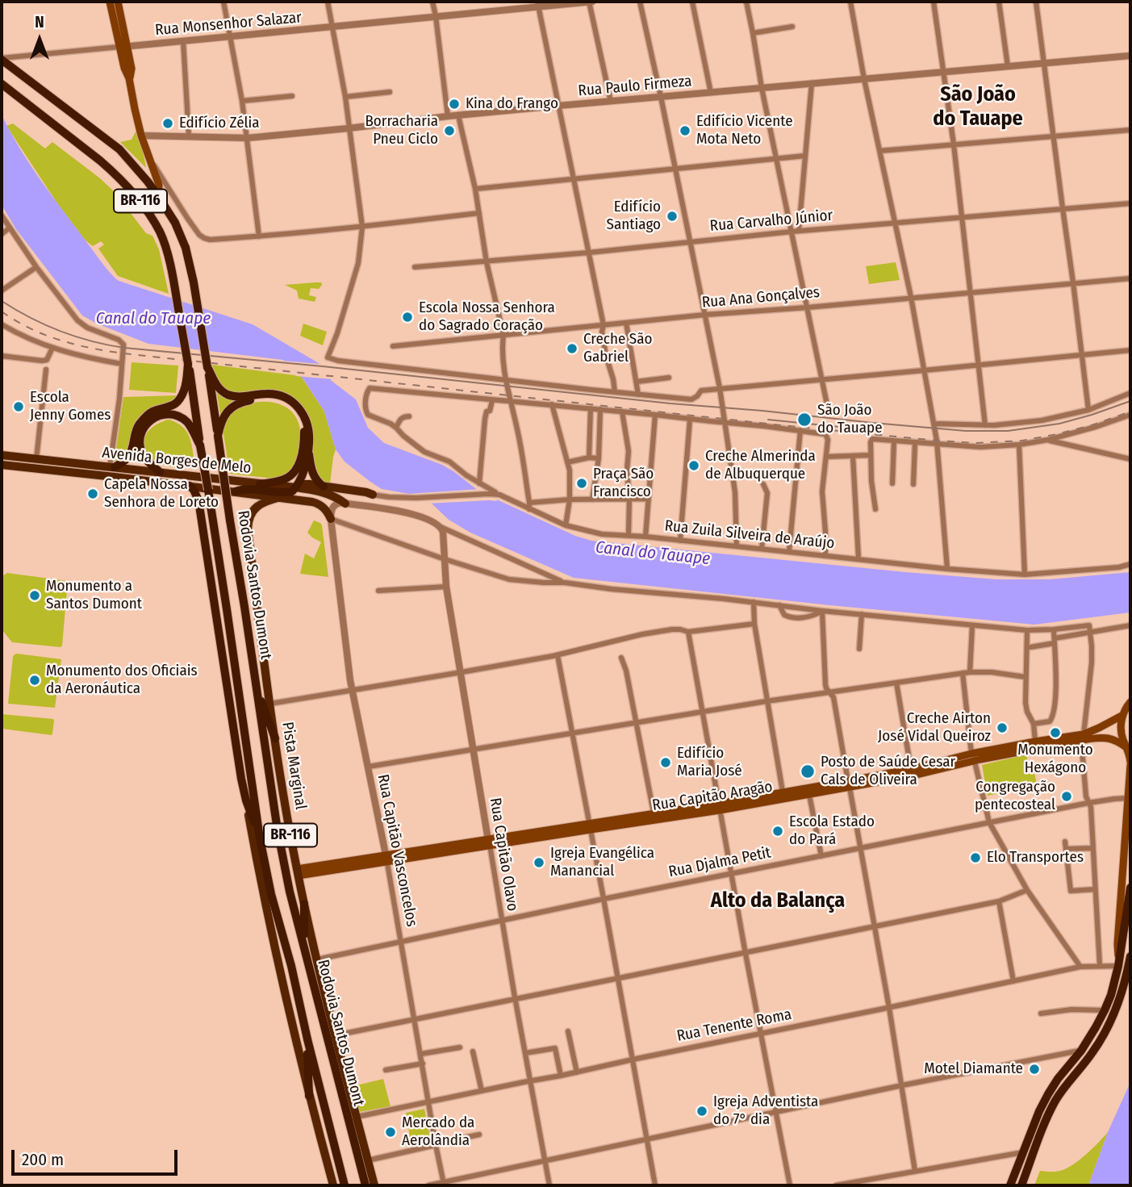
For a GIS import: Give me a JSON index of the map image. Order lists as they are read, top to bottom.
{
  "streets": {
    "highway": ["BR-116", "Rodovia Santos Dumont"],
    "main road": ["Avenida Borges de Melo", "Pista Marginal", "Rua Capitão Aragão"],
    "street": [
      "Rua Monsenhor Salazar",
      "Rua Paulo Firmeza",
      "Rua Carvalho Júnior",
      "Rua Ana Gonçalves",
      "Rua Zuila Silveira de Araújo",
      "Rua Capitão Vasconcelos",
      "Rua Capitão Olavo",
      "Rua Djalma Petit",
      "Rua Tenente Roma"
    ]
  },
  "crossings": [
    ["Rua Monsenhor Salazar", "Rodovia Santos Dumont"],
    ["Avenida Borges de Melo", "Pista Marginal"],
    ["Avenida Borges de Melo", "Rua Capitão Vasconcelos"],
    ["Pista Marginal", "Rua Capitão Aragão"],
    ["Pista Marginal", "Rua Djalma Petit"],
    ["Pista Marginal", "Rua Tenente Roma"],
    ["Rua Capitão Aragão", "Rua Capitão Vasconcelos"],
    ["Rua Capitão Aragão", "Rua Capitão Olavo"],
    ["Rua Capitão Vasconcelos", "Rua Djalma Petit"],
    ["Rua Capitão Vasconcelos", "Rua Tenente Roma"],
    ["Rua Capitão Olavo", "Rua Djalma Petit"],
    ["Rua Capitão Olavo", "Rua Tenente Roma"]
  ],
  "districts": ["São João do Tauape", "Alto da Balança"],
  "water": ["Canal do Tauape"],
  "places": [
    "Kina do Frango",
    "Edifício Zélia",
    "Borracharia Pneu Ciclo",
    "Edifício Vicente Mota Neto",
    "Edifício Santiago",
    "Escola Nossa Senhora do Sagrado Coração",
    "Creche São Gabriel",
    "Escola Jenny Gomes",
    "São João do Tauape",
    "Creche Almerinda de Albuquerque",
    "Praça São Francisco",
    "Capela Nossa Senhora de Loreto",
    "Monumento a Santos Dumont",
    "Monumento dos Oficiais da Aeronáutica",
    "Creche Airton José Vidal Queiroz",
    "Monumento Hexágono",
    "Edifício Maria José",
    "Posto de Saúde Cesar Cals de Oliveira",
    "Congregação pentecosteal",
    "Escola Estado do Pará",
    "Elo Transportes",
    "Igreja Evangélica Manancial",
    "Motel Diamante",
    "Igreja Adventista do 7° dia",
    "Mercado da Aerolândia"
  ],
  "scale_bar": "200 m",
  "north": "top"
}
